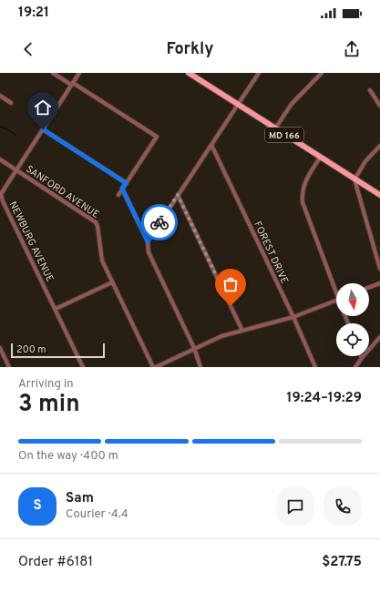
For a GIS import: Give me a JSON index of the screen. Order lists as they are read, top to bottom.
{
  "streets": {
    "main road": ["MD 166"],
    "street": ["SANFORD AVENUE", "NEWBURG AVENUE", "FOREST DRIVE"]
  },
  "crossings": [
    ["SANFORD AVENUE", "NEWBURG AVENUE"]
  ],
  "scale_bar": "200 m",
  "north": "bottom",
  "page": {
    "status": "19:21",
    "header": "Forkly",
    "scale": "200 m",
    "heading": ["3 min", "Arriving in", "19:24–19:29"],
    "panel": [
      "Sam",
      "Courier · 4.4",
      "Order #6181",
      "$27.75"
    ],
    "bar": "On the way · 400 m",
    "round": "S"
  }
}
